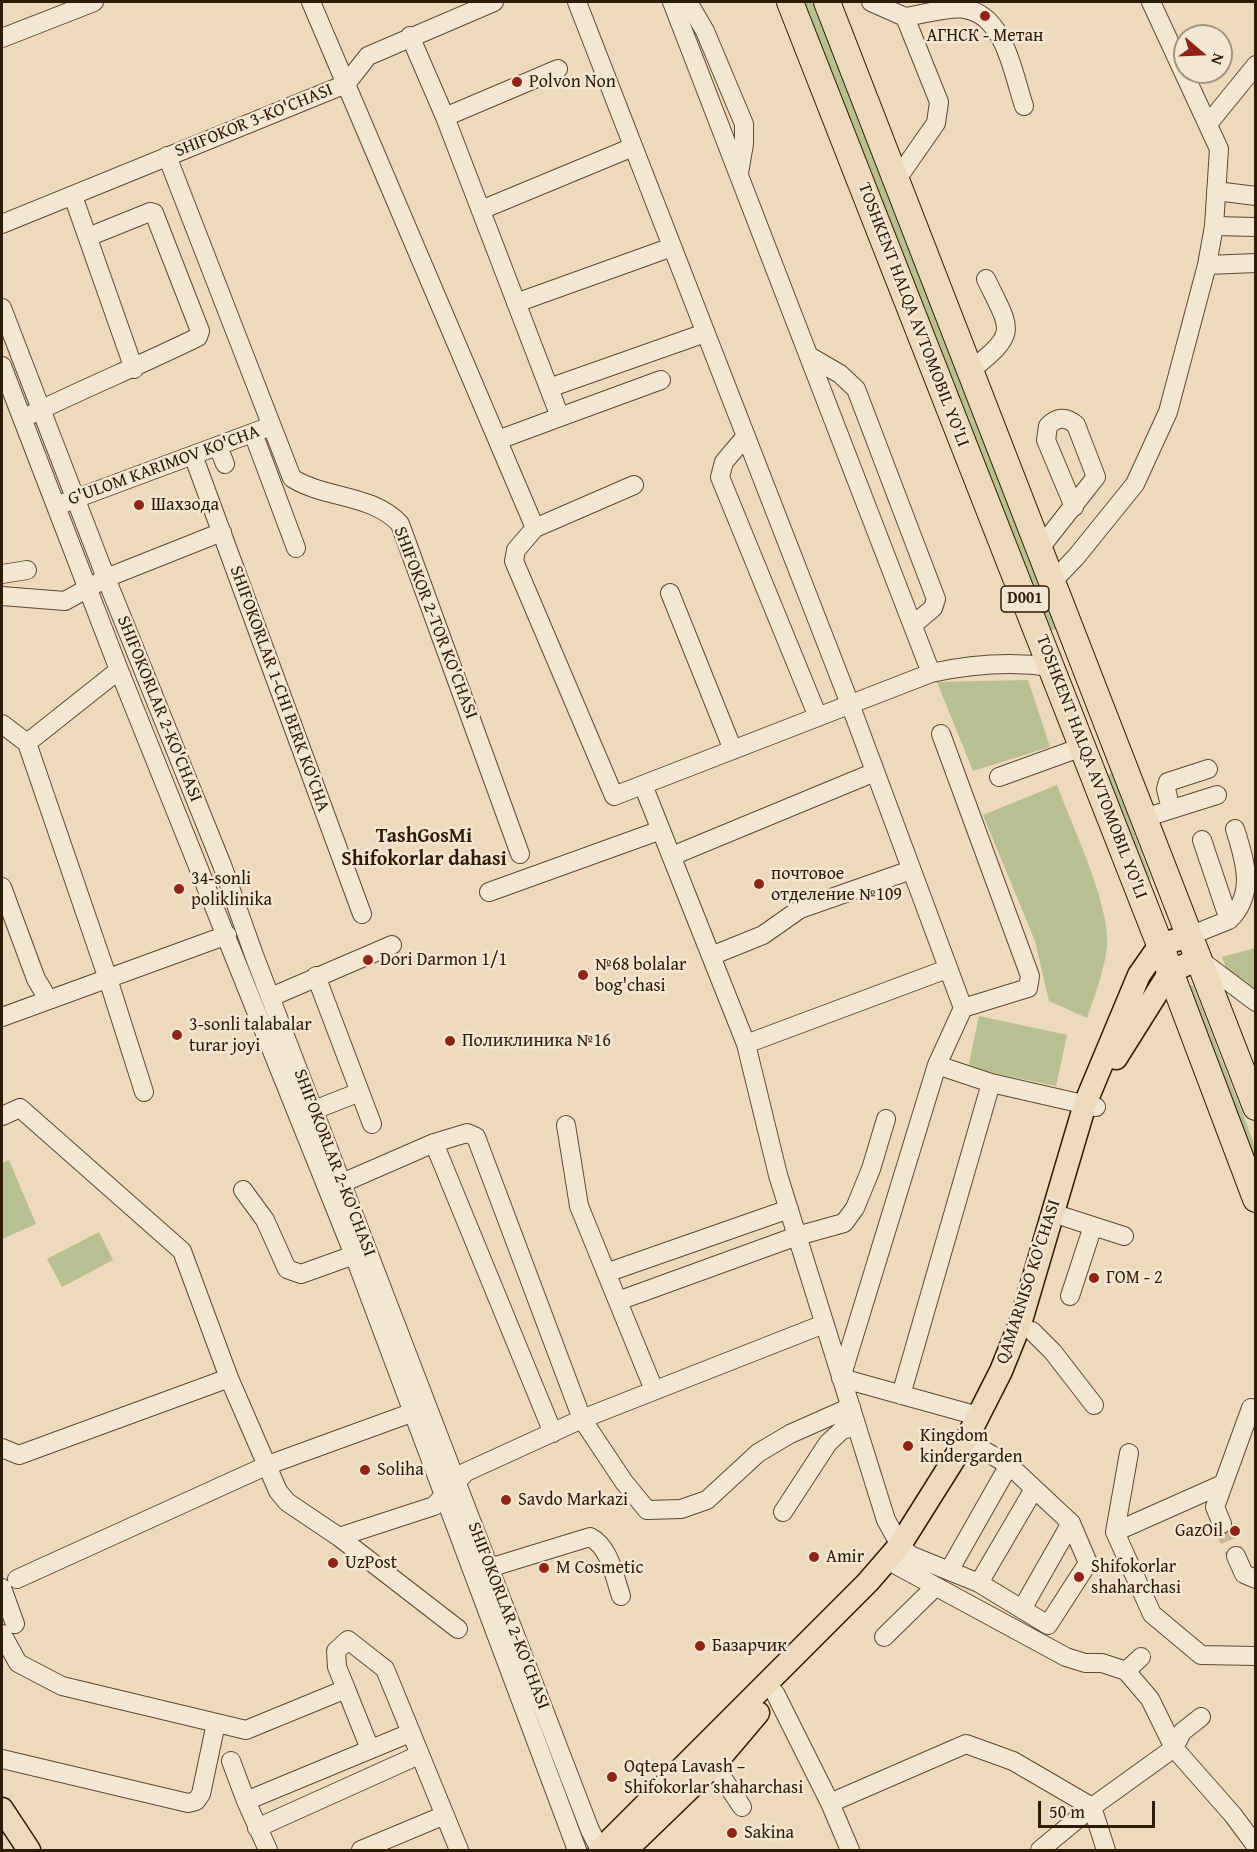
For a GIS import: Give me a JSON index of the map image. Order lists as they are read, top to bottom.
{
  "streets": {
    "highway": ["TOSHKENT HALQA AVTOMOBIL YO'LI", "D001"],
    "main road": ["QAMARNISO KO'CHASI"],
    "street": [
      "SHIFOKOR 3-KO'CHASI",
      "G'ULOM KARIMOV KO'CHA",
      "SHIFOKOR 2-TOR KO'CHASI",
      "SHIFOKORLAR 1-CHI BERK KO'CHA",
      "SHIFOKORLAR 2-KO'CHASI"
    ]
  },
  "crossings": [
    ["SHIFOKOR 3-KO'CHASI", "SHIFOKOR 2-TOR KO'CHASI"],
    ["TOSHKENT HALQA AVTOMOBIL YO'LI", "QAMARNISO KO'CHASI"],
    ["G'ULOM KARIMOV KO'CHA", "SHIFOKOR 2-TOR KO'CHASI"],
    ["G'ULOM KARIMOV KO'CHA", "SHIFOKORLAR 1-CHI BERK KO'CHA"],
    ["G'ULOM KARIMOV KO'CHA", "SHIFOKORLAR 2-KO'CHASI"],
    ["SHIFOKORLAR 2-KO'CHASI", "QAMARNISO KO'CHASI"]
  ],
  "districts": ["TashGosMi Shifokorlar dahasi"],
  "places": [
    "АГНСК - Метан",
    "Polvon Non",
    "Шахзода",
    "почтовое отделение №109",
    "34-sonli poliklinika",
    "Dori Darmon 1/1",
    "№68 bolalar bog'chasi",
    "3-sonli talabalar turar joyi",
    "Поликлиника №16",
    "ГОМ - 2",
    "Kingdom kindergarden",
    "Soliha",
    "Savdo Markazi",
    "GazOil",
    "Amir",
    "UzPost",
    "M Cosmetic",
    "Shifokorlar shaharchasi",
    "Базарчик",
    "Oqtepa Lavash – Shifokorlar shaharchasi",
    "Sakina"
  ],
  "scale_bar": "50 m",
  "north": "right"
}
